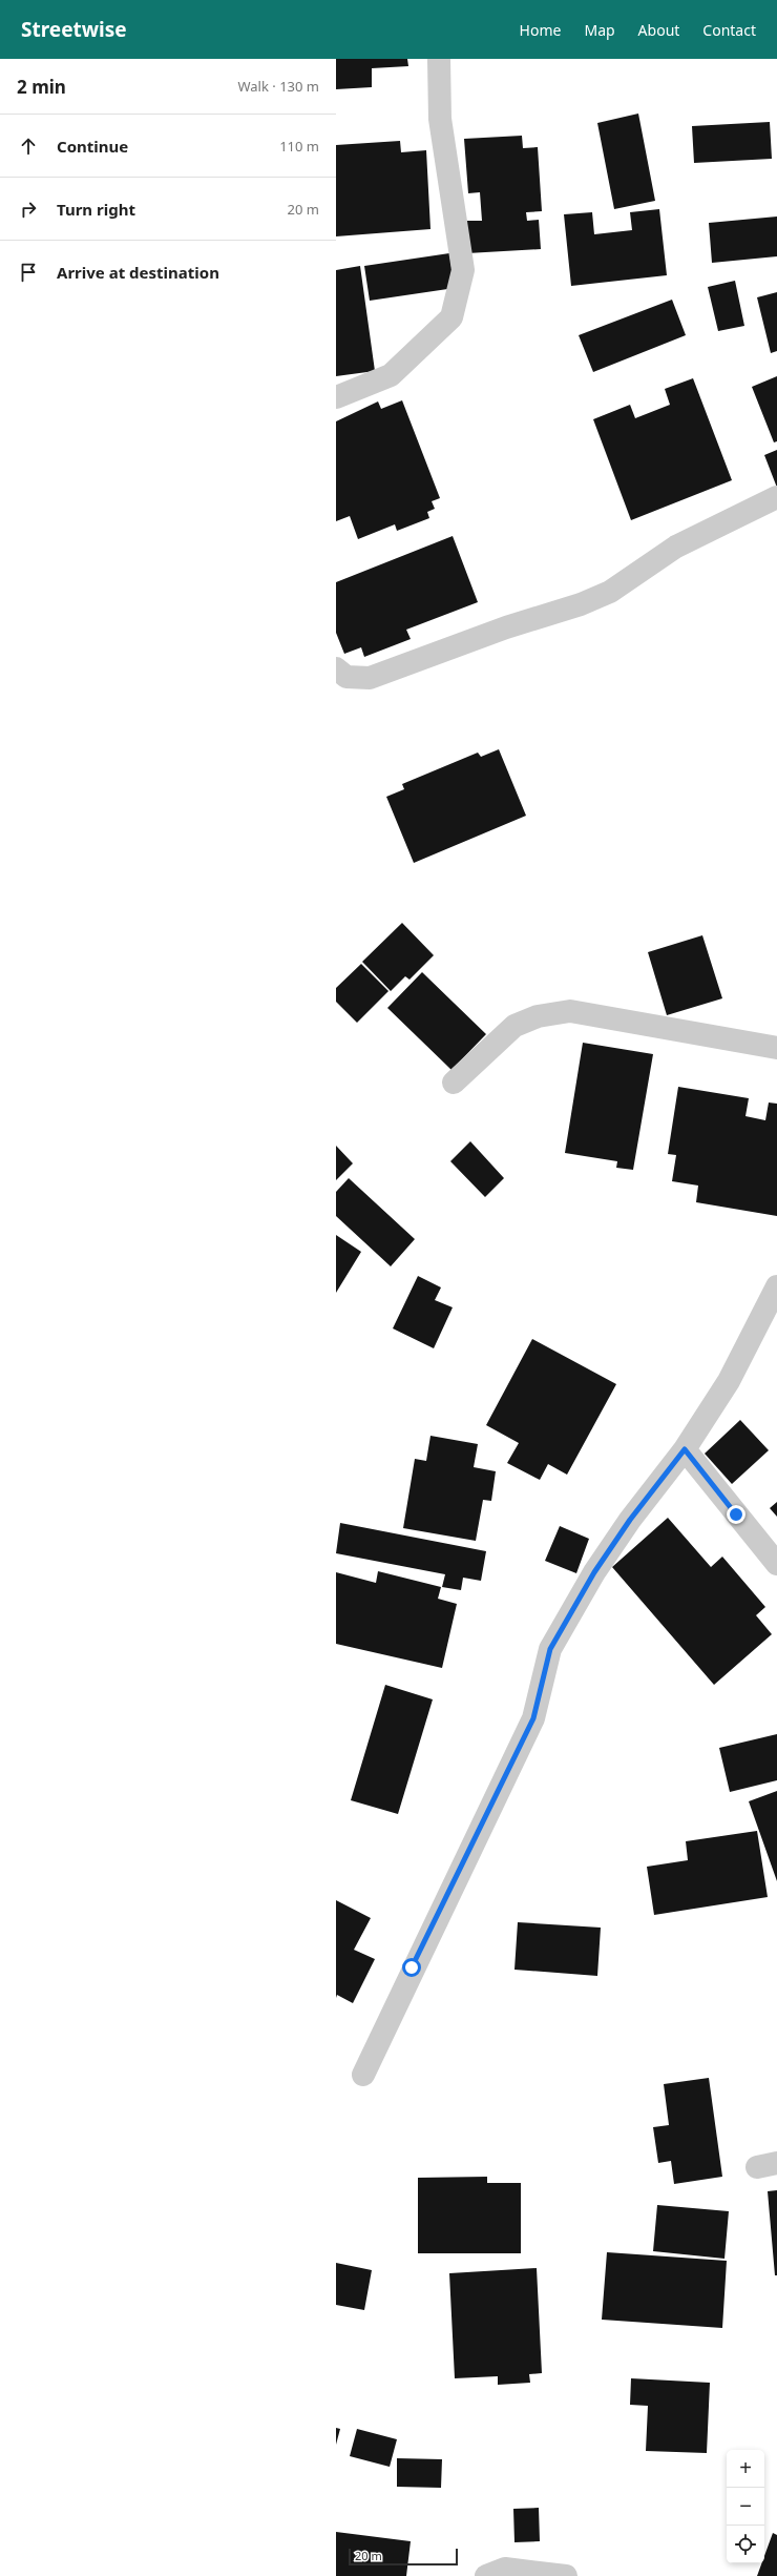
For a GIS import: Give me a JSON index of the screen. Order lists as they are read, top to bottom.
{
  "scale_bar": "20 m",
  "page": {
    "header": "Streetwise",
    "nav": [
      "Home",
      "Map",
      "About",
      "Contact"
    ],
    "heading": ["2 min", "Walk · 130 m"],
    "list": [
      ["Continue", "110 m"],
      ["Turn right", "20 m"],
      "Arrive at destination"
    ],
    "map_buttons": ["+", "−"],
    "scale": "20 m"
  }
}
